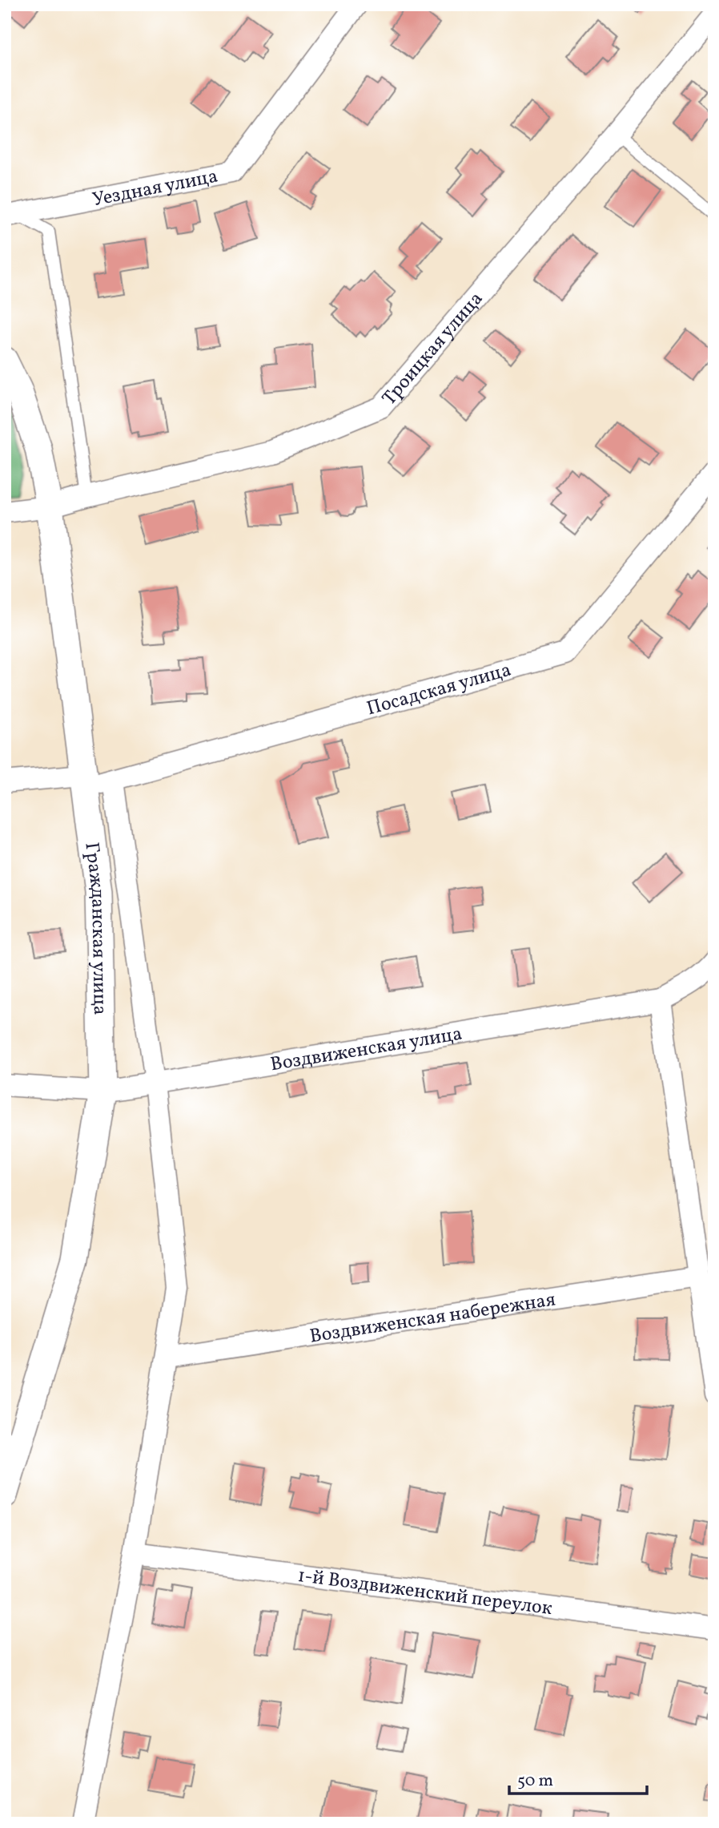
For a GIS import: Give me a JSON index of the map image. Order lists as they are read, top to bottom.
{
  "streets": {
    "street": [
      "Уездная улица",
      "Троицкая улица",
      "Посадская улица",
      "Гражданская улица",
      "Воздвиженская улица",
      "Воздвиженская набережная",
      "1-й Воздвиженский переулок"
    ]
  },
  "crossings": [
    ["Троицкая улица", "Гражданская улица"],
    ["Посадская улица", "Гражданская улица"],
    ["Гражданская улица", "Воздвиженская улица"]
  ],
  "scale_bar": "50 m"
}
